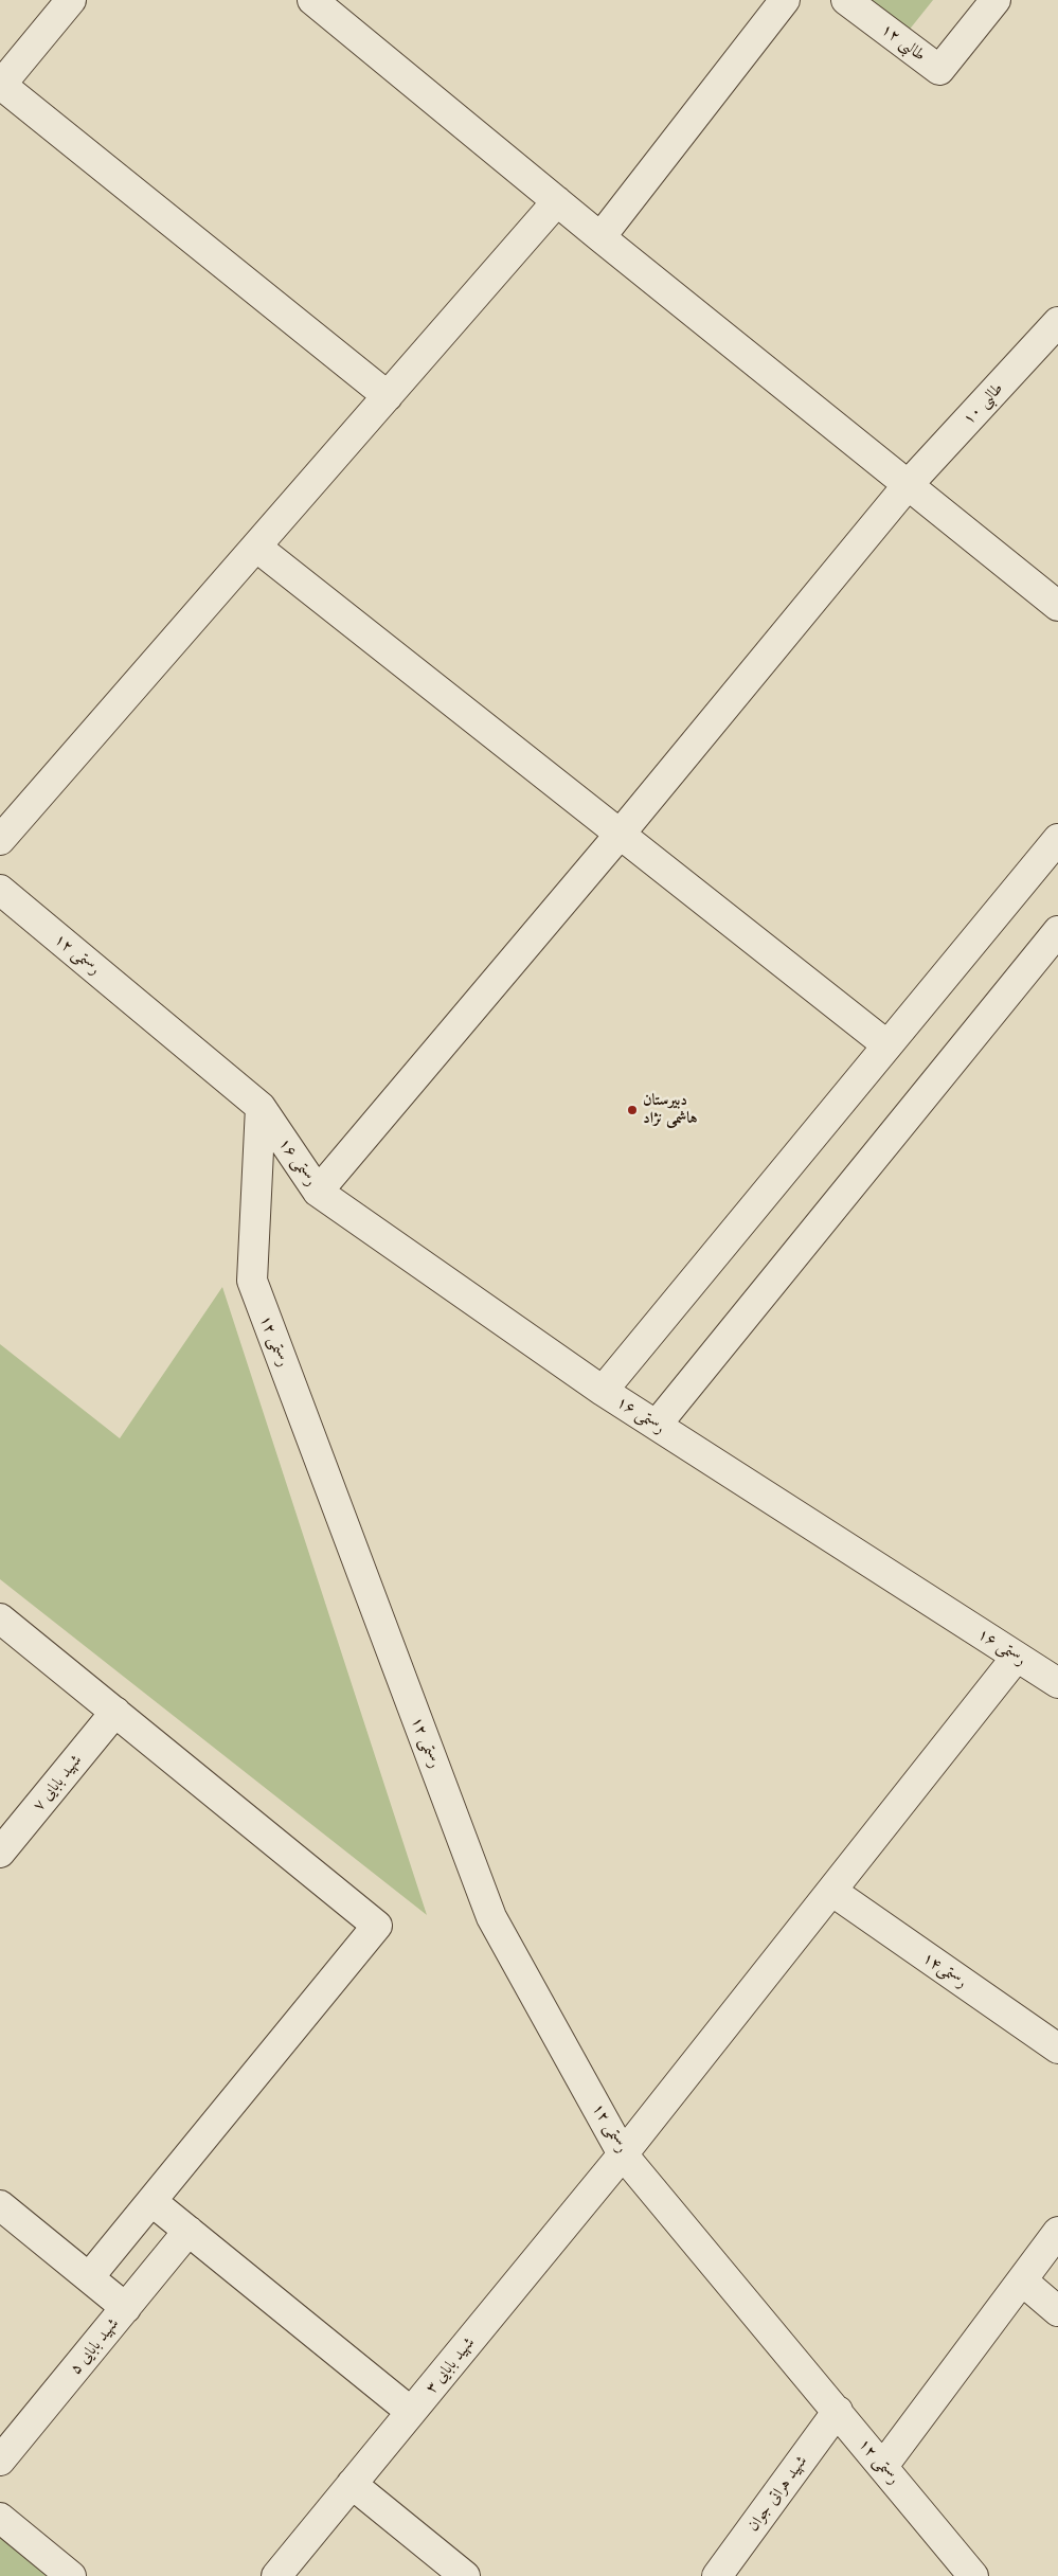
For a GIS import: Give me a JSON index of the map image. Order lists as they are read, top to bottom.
{
  "streets": {
    "street": [
      "طالبی ۱۲",
      "طالبی ۱۰",
      "رستمی ۱۲",
      "رستمی ۱۶",
      "شهید بابایی ۷",
      "رستمی۱۴",
      "شهید بابایی ۵",
      "شهید بابایی ۳",
      "شهید هراتی جوان"
    ]
  },
  "crossings": [
    ["طالبی ۱۰", "رستمی ۱۶"],
    ["رستمی ۱۲", "رستمی ۱۶"],
    ["رستمی ۱۲", "شهید بابایی ۳"],
    ["رستمی ۱۲", "شهید هراتی جوان"],
    ["رستمی ۱۶", "شهید بابایی ۳"],
    ["رستمی۱۴", "شهید بابایی ۳"]
  ],
  "places": ["دبیرستان هاشمی نژاد"]
}
